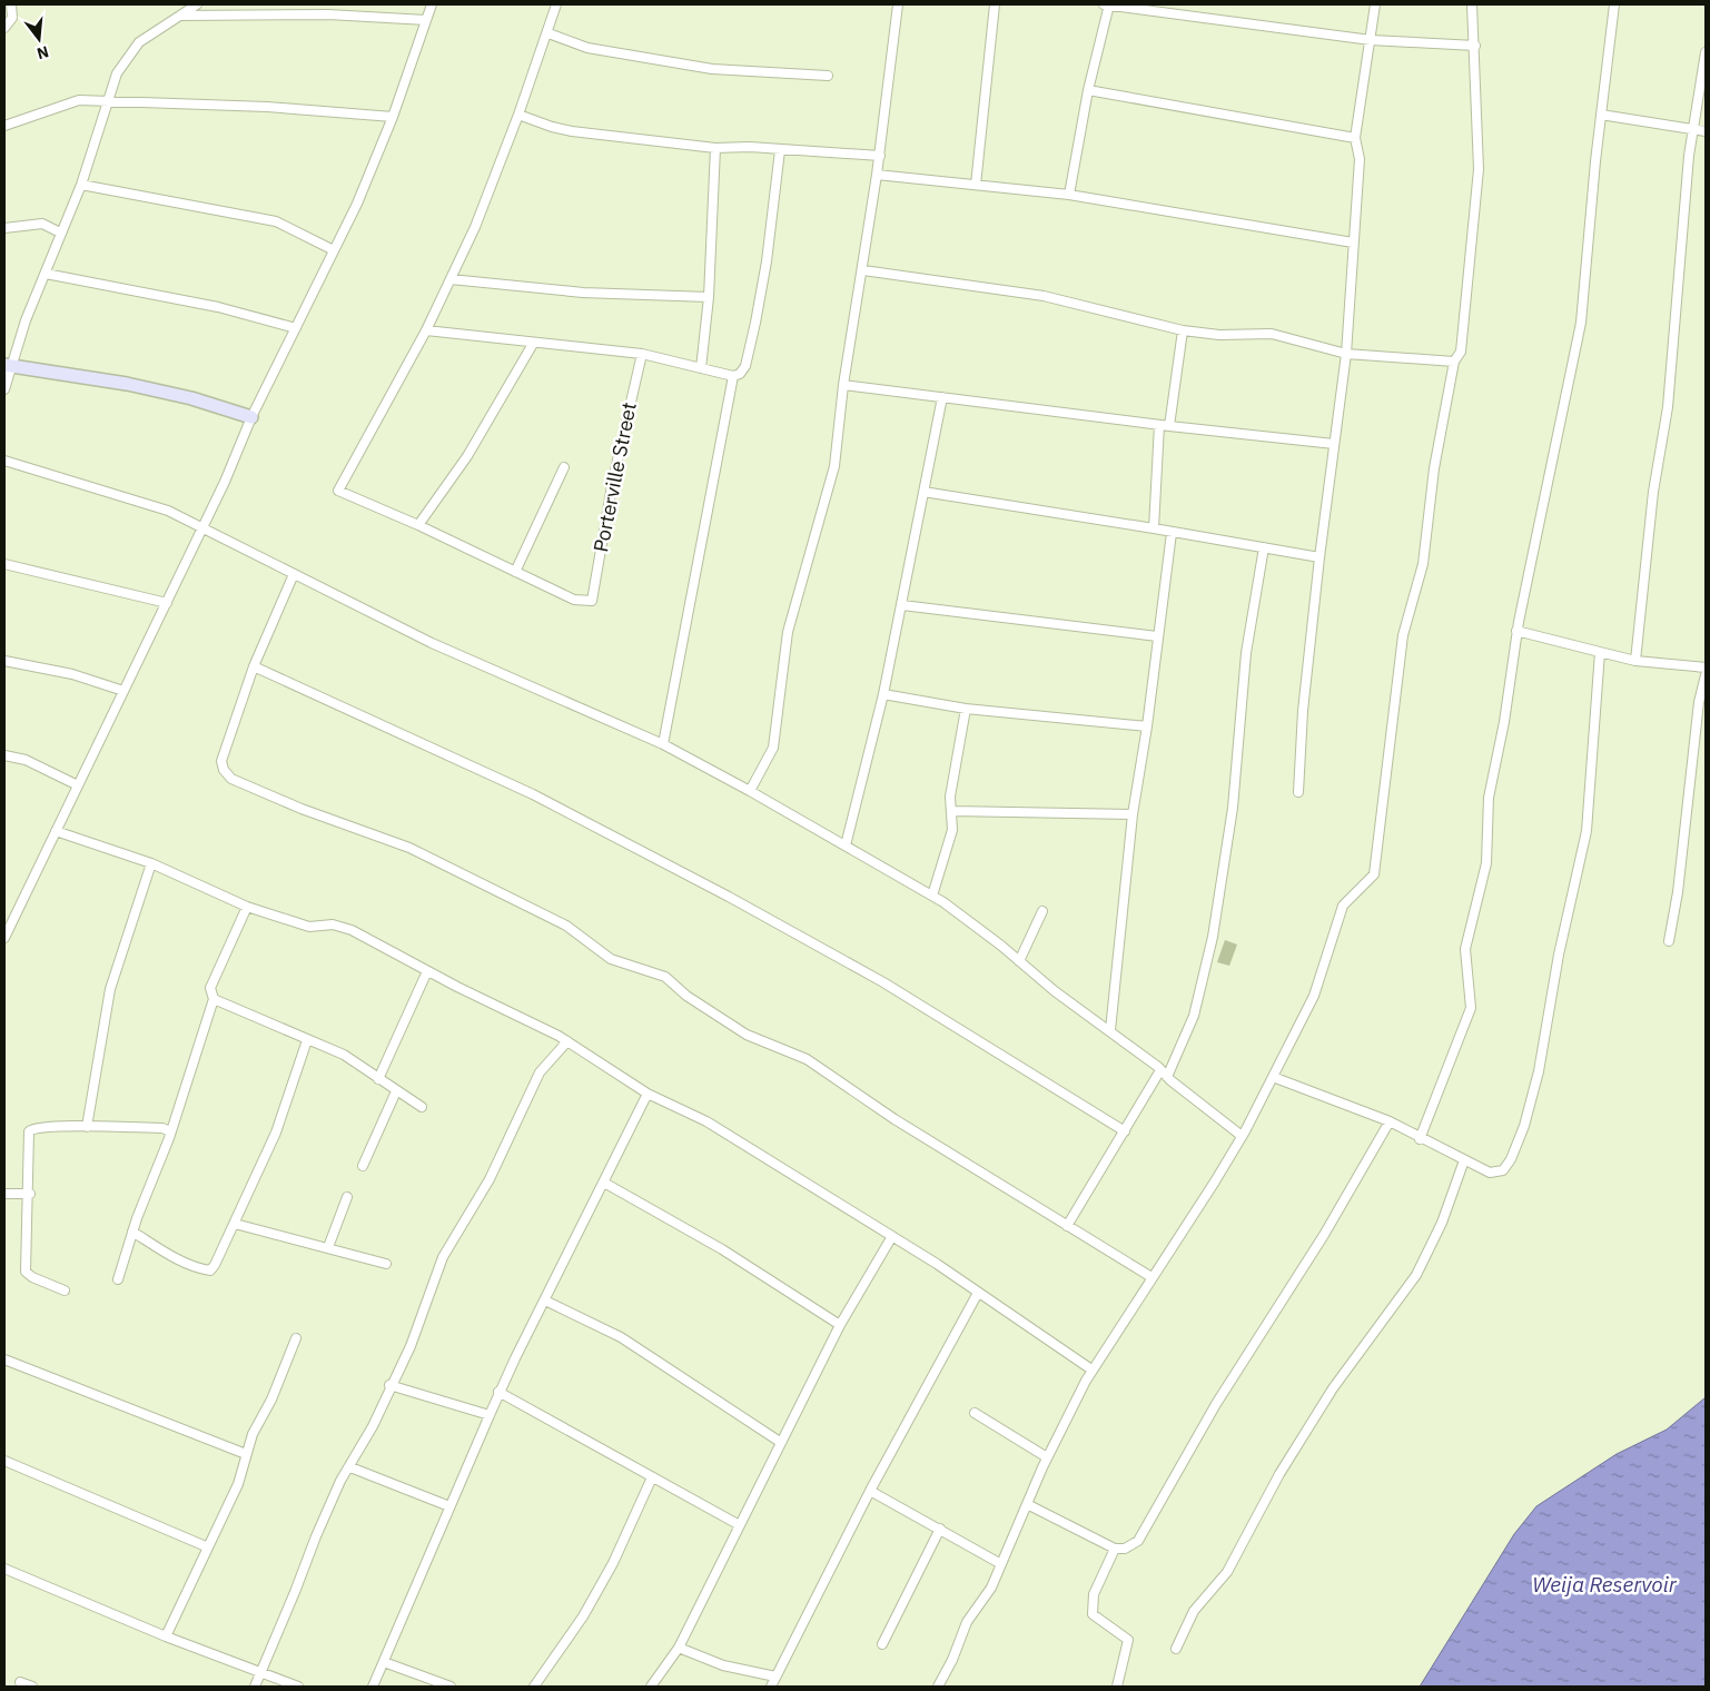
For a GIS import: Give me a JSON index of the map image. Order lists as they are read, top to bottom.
{
  "streets": {
    "street": ["Porterville Street"]
  },
  "water": ["Weija Reservoir"],
  "north": "bottom"
}
